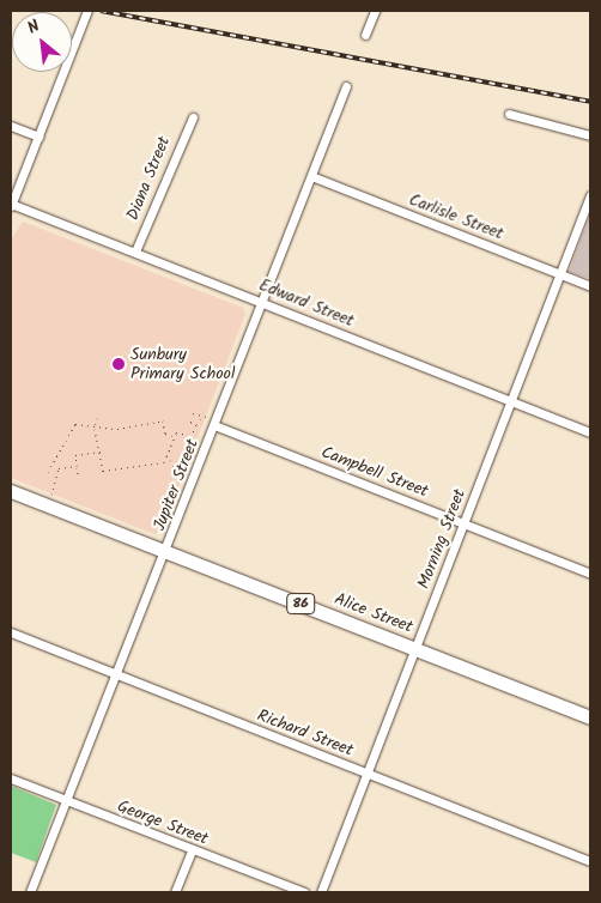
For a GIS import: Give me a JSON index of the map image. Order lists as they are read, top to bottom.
{
  "streets": {
    "main road": ["86", "Alice Street"],
    "street": [
      "Diana Street",
      "Carlisle Street",
      "Edward Street",
      "Campbell Street",
      "Jupiter Street",
      "Morning Street",
      "Richard Street",
      "George Street"
    ]
  },
  "crossings": [
    ["Diana Street", "Edward Street"],
    ["Carlisle Street", "Jupiter Street"],
    ["Carlisle Street", "Morning Street"],
    ["Edward Street", "Jupiter Street"],
    ["Edward Street", "Morning Street"],
    ["Campbell Street", "Jupiter Street"],
    ["Campbell Street", "Morning Street"],
    ["Jupiter Street", "Alice Street"],
    ["Jupiter Street", "Richard Street"],
    ["Jupiter Street", "George Street"],
    ["Morning Street", "Alice Street"],
    ["Morning Street", "Richard Street"]
  ],
  "places": ["Sunbury Primary School"],
  "north": "top left"
}
